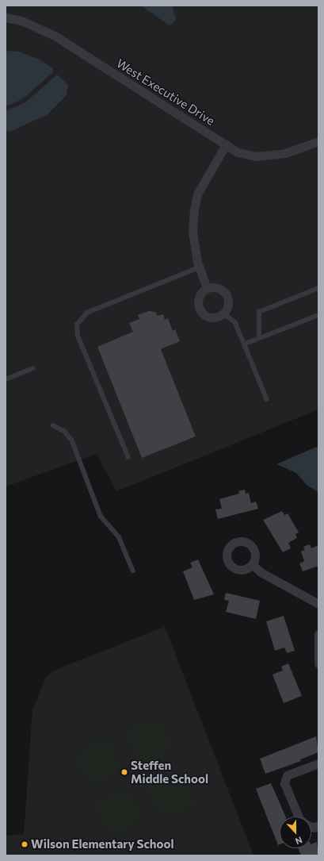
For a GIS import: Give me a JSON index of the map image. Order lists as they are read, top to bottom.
{
  "streets": {
    "street": ["West Executive Drive"]
  },
  "places": ["Steffen Middle School", "Wilson Elementary School"],
  "north": "bottom"
}
